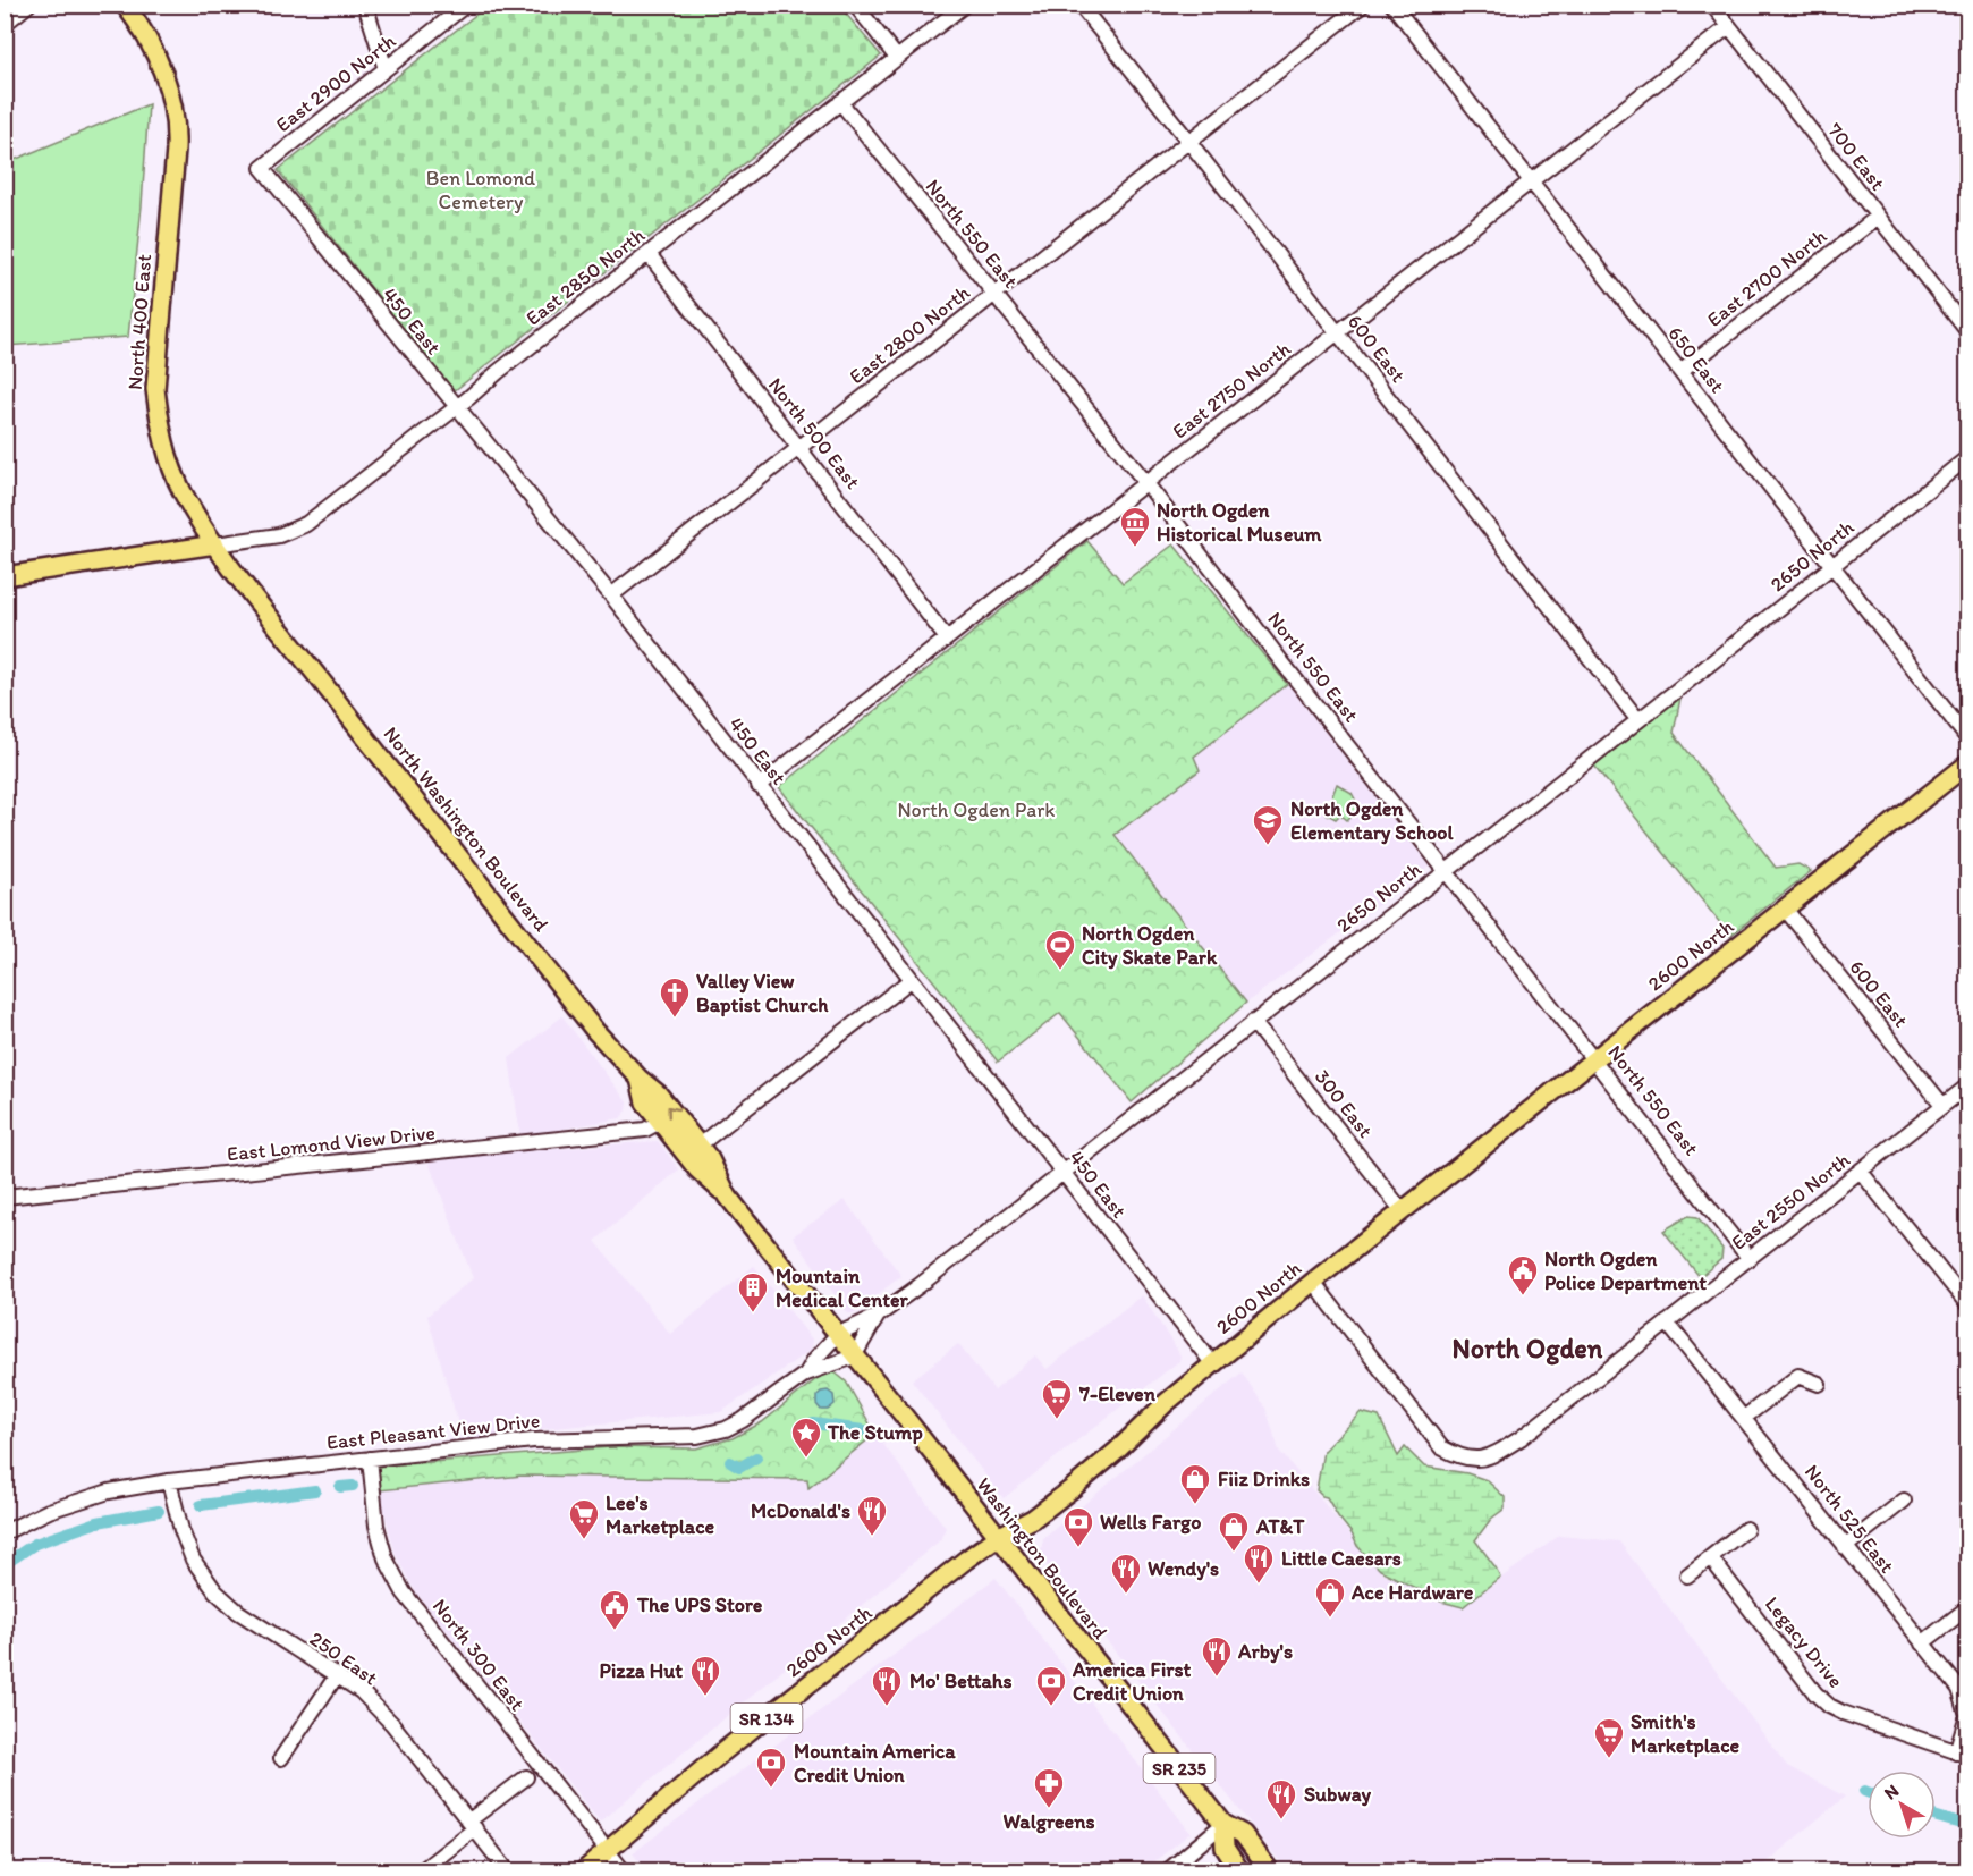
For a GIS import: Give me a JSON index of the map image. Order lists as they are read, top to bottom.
{
  "streets": {
    "main road": [
      "North 400 East",
      "North Washington Boulevard",
      "2600 North",
      "Washington Boulevard",
      "SR 134",
      "SR 235"
    ],
    "street": [
      "East 2900 North",
      "700 East",
      "North 550 East",
      "East 2850 North",
      "East 2700 North",
      "450 East",
      "East 2800 North",
      "600 East",
      "650 East",
      "East 2750 North",
      "North 500 East",
      "2650 North",
      "300 East",
      "East Lomond View Drive",
      "East 2550 North",
      "East Pleasant View Drive",
      "North 525 East",
      "Legacy Drive",
      "North 300 East",
      "250 East"
    ]
  },
  "crossings": [
    ["East 2900 North", "450 East"],
    ["700 East", "East 2700 North"],
    ["700 East", "East 2750 North"],
    ["North 550 East", "East 2850 North"],
    ["North 550 East", "East 2800 North"],
    ["North 550 East", "East 2750 North"],
    ["North 550 East", "2650 North"],
    ["North 550 East", "2600 North"],
    ["North 550 East", "East 2550 North"],
    ["East 2850 North", "450 East"],
    ["East 2850 North", "North 400 East"],
    ["East 2850 North", "North 500 East"],
    ["East 2700 North", "650 East"],
    ["450 East", "East 2800 North"],
    ["450 East", "East 2750 North"],
    ["450 East", "2650 North"],
    ["450 East", "2600 North"],
    ["North 400 East", "North Washington Boulevard"],
    ["East 2800 North", "600 East"],
    ["East 2800 North", "North 500 East"],
    ["600 East", "East 2750 North"],
    ["600 East", "2650 North"],
    ["600 East", "2600 North"],
    ["600 East", "East 2550 North"],
    ["650 East", "East 2750 North"],
    ["650 East", "2650 North"],
    ["East 2750 North", "North 500 East"],
    ["2650 North", "300 East"],
    ["2650 North", "East Pleasant View Drive"],
    ["2650 North", "Washington Boulevard"],
    ["North Washington Boulevard", "East Lomond View Drive"],
    ["North Washington Boulevard", "Washington Boulevard"],
    ["2600 North", "300 East"],
    ["2600 North", "East 2550 North"],
    ["2600 North", "Washington Boulevard"],
    ["2600 North", "North 300 East"],
    ["East 2550 North", "North 525 East"],
    ["East Pleasant View Drive", "Washington Boulevard"],
    ["East Pleasant View Drive", "North 300 East"],
    ["East Pleasant View Drive", "250 East"],
    ["North 525 East", "Legacy Drive"],
    ["Washington Boulevard", "SR 235"]
  ],
  "districts": ["North Ogden"],
  "parks": ["Ben Lomond Cemetery", "North Ogden Park"],
  "places": {
    "museum": ["North Ogden Historical Museum"],
    "school or university": ["North Ogden Elementary School"],
    "sports": ["North Ogden City Skate Park"],
    "church": ["Valley View Baptist Church"],
    "public building": ["North Ogden Police Department", "The UPS Store"],
    "building": ["Mountain Medical Center"],
    "supermarket": ["7-Eleven", "Lee's Marketplace", "Smith's Marketplace"],
    "place": ["The Stump"],
    "shop": ["Fiiz Drinks", "AT&T", "Ace Hardware"],
    "restaurant": [
      "McDonald's",
      "Little Caesars",
      "Wendy's",
      "Arby's",
      "Pizza Hut",
      "Mo' Bettahs",
      "Subway"
    ],
    "bank": ["Wells Fargo", "America First Credit Union", "Mountain America Credit Union"],
    "pharmacy": ["Walgreens"]
  },
  "north": "top left"
}
